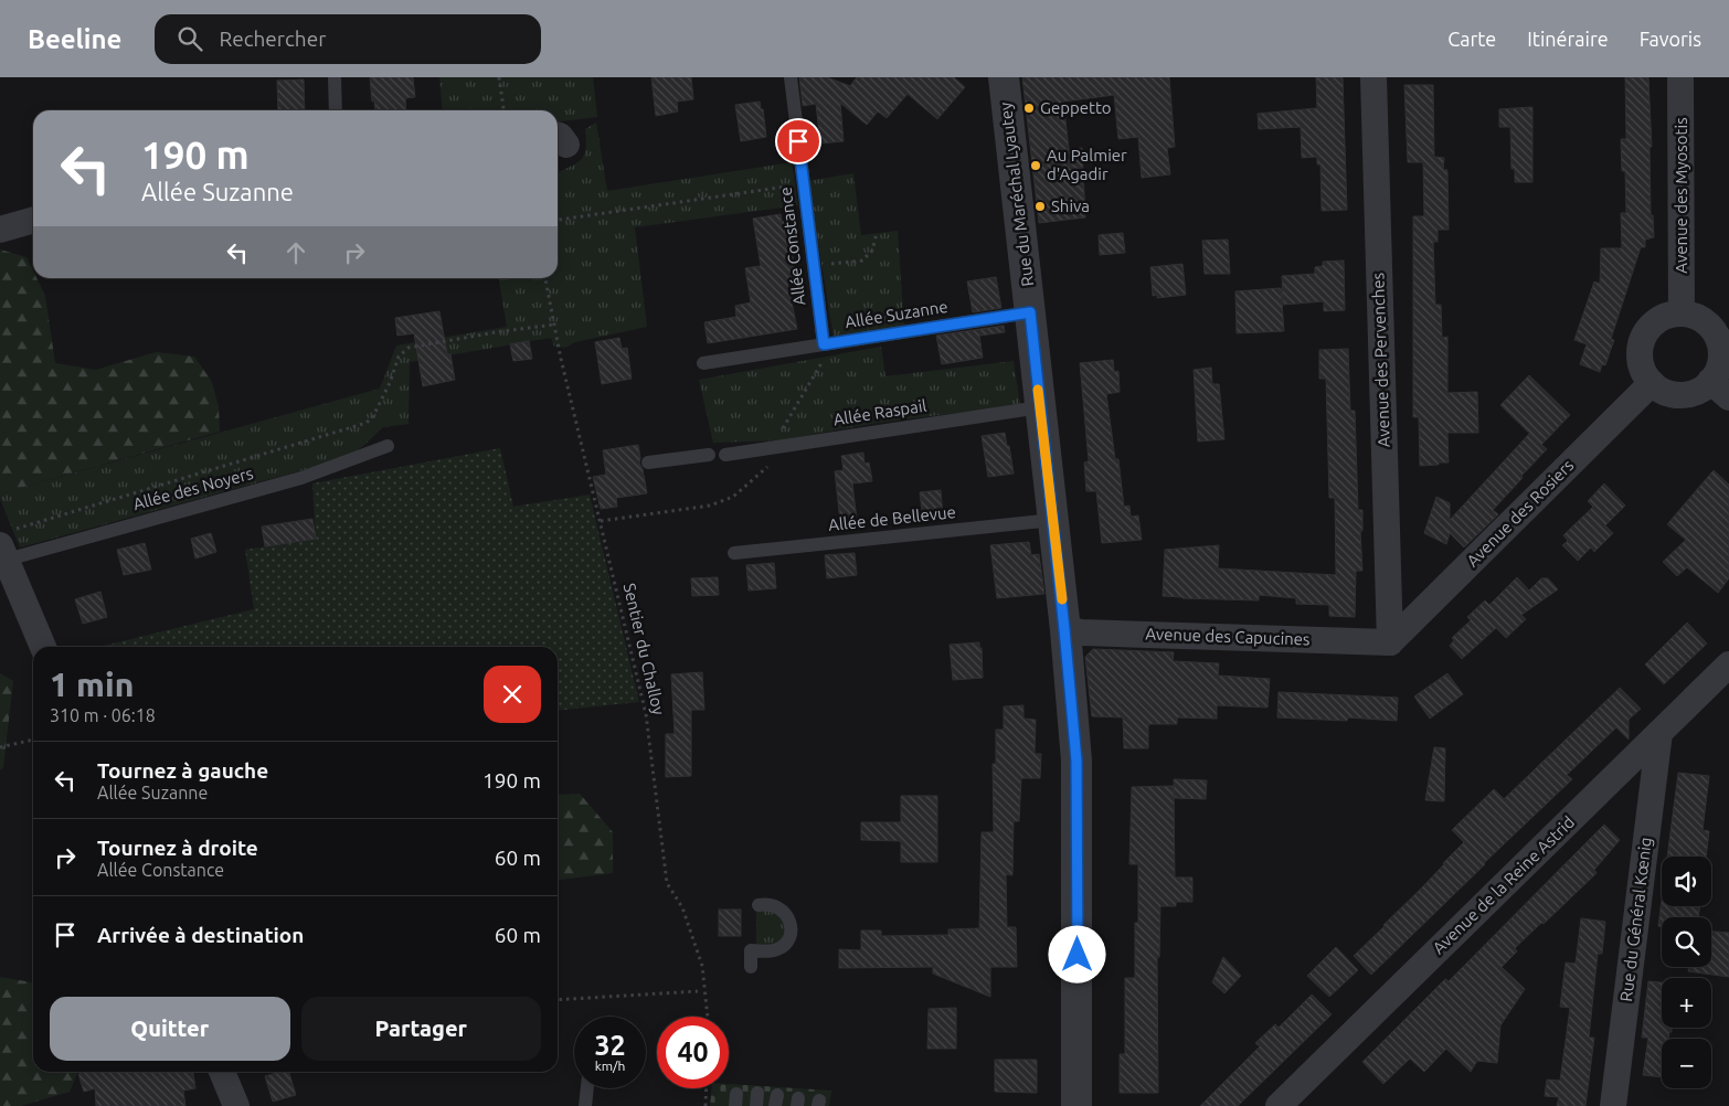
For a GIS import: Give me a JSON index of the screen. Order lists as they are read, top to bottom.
{
  "streets": {
    "street": [
      "Rue du Maréchal Lyautey",
      "Avenue des Myosotis",
      "Avenue des Pervenches",
      "Avenue des Rosiers",
      "Avenue des Capucines",
      "Avenue de la Reine Astrid",
      "Rue du Général Kœnig"
    ],
    "lane": [
      "Allée Constance",
      "Allée Suzanne",
      "Allée Raspail",
      "Allée des Noyers",
      "Allée de Bellevue"
    ],
    "path": ["Sentier du Challoy"]
  },
  "crossings": [
    ["Rue du Maréchal Lyautey", "Allée Suzanne"],
    ["Rue du Maréchal Lyautey", "Allée Raspail"],
    ["Rue du Maréchal Lyautey", "Allée de Bellevue"],
    ["Rue du Maréchal Lyautey", "Avenue des Capucines"],
    ["Avenue des Myosotis", "Avenue des Rosiers"],
    ["Allée Constance", "Allée Suzanne"],
    ["Avenue des Pervenches", "Avenue des Rosiers"],
    ["Avenue des Pervenches", "Avenue des Capucines"],
    ["Avenue des Rosiers", "Avenue des Capucines"],
    ["Avenue de la Reine Astrid", "Rue du Général Kœnig"]
  ],
  "places": ["Geppetto", "Au Palmier d'Agadir", "Shiva"],
  "page": {
    "header": "Beeline",
    "search": "Rechercher",
    "nav": ["Carte", "Itinéraire", "Favoris"],
    "turn": ["190 m", "Allée Suzanne"],
    "heading": ["1 min", "310 m · 06:18"],
    "list": [
      {
        "name": "Tournez à gauche",
        "note": "Allée Suzanne",
        "value": "190 m"
      },
      {
        "name": "Tournez à droite",
        "note": "Allée Constance",
        "value": "60 m"
      },
      {
        "name": "Arrivée à destination",
        "value": "60 m"
      }
    ],
    "map_buttons": ["+", "−"],
    "buttons": ["Quitter", "Partager"],
    "speed": "32 km/h",
    "limit": "40"
  }
}
